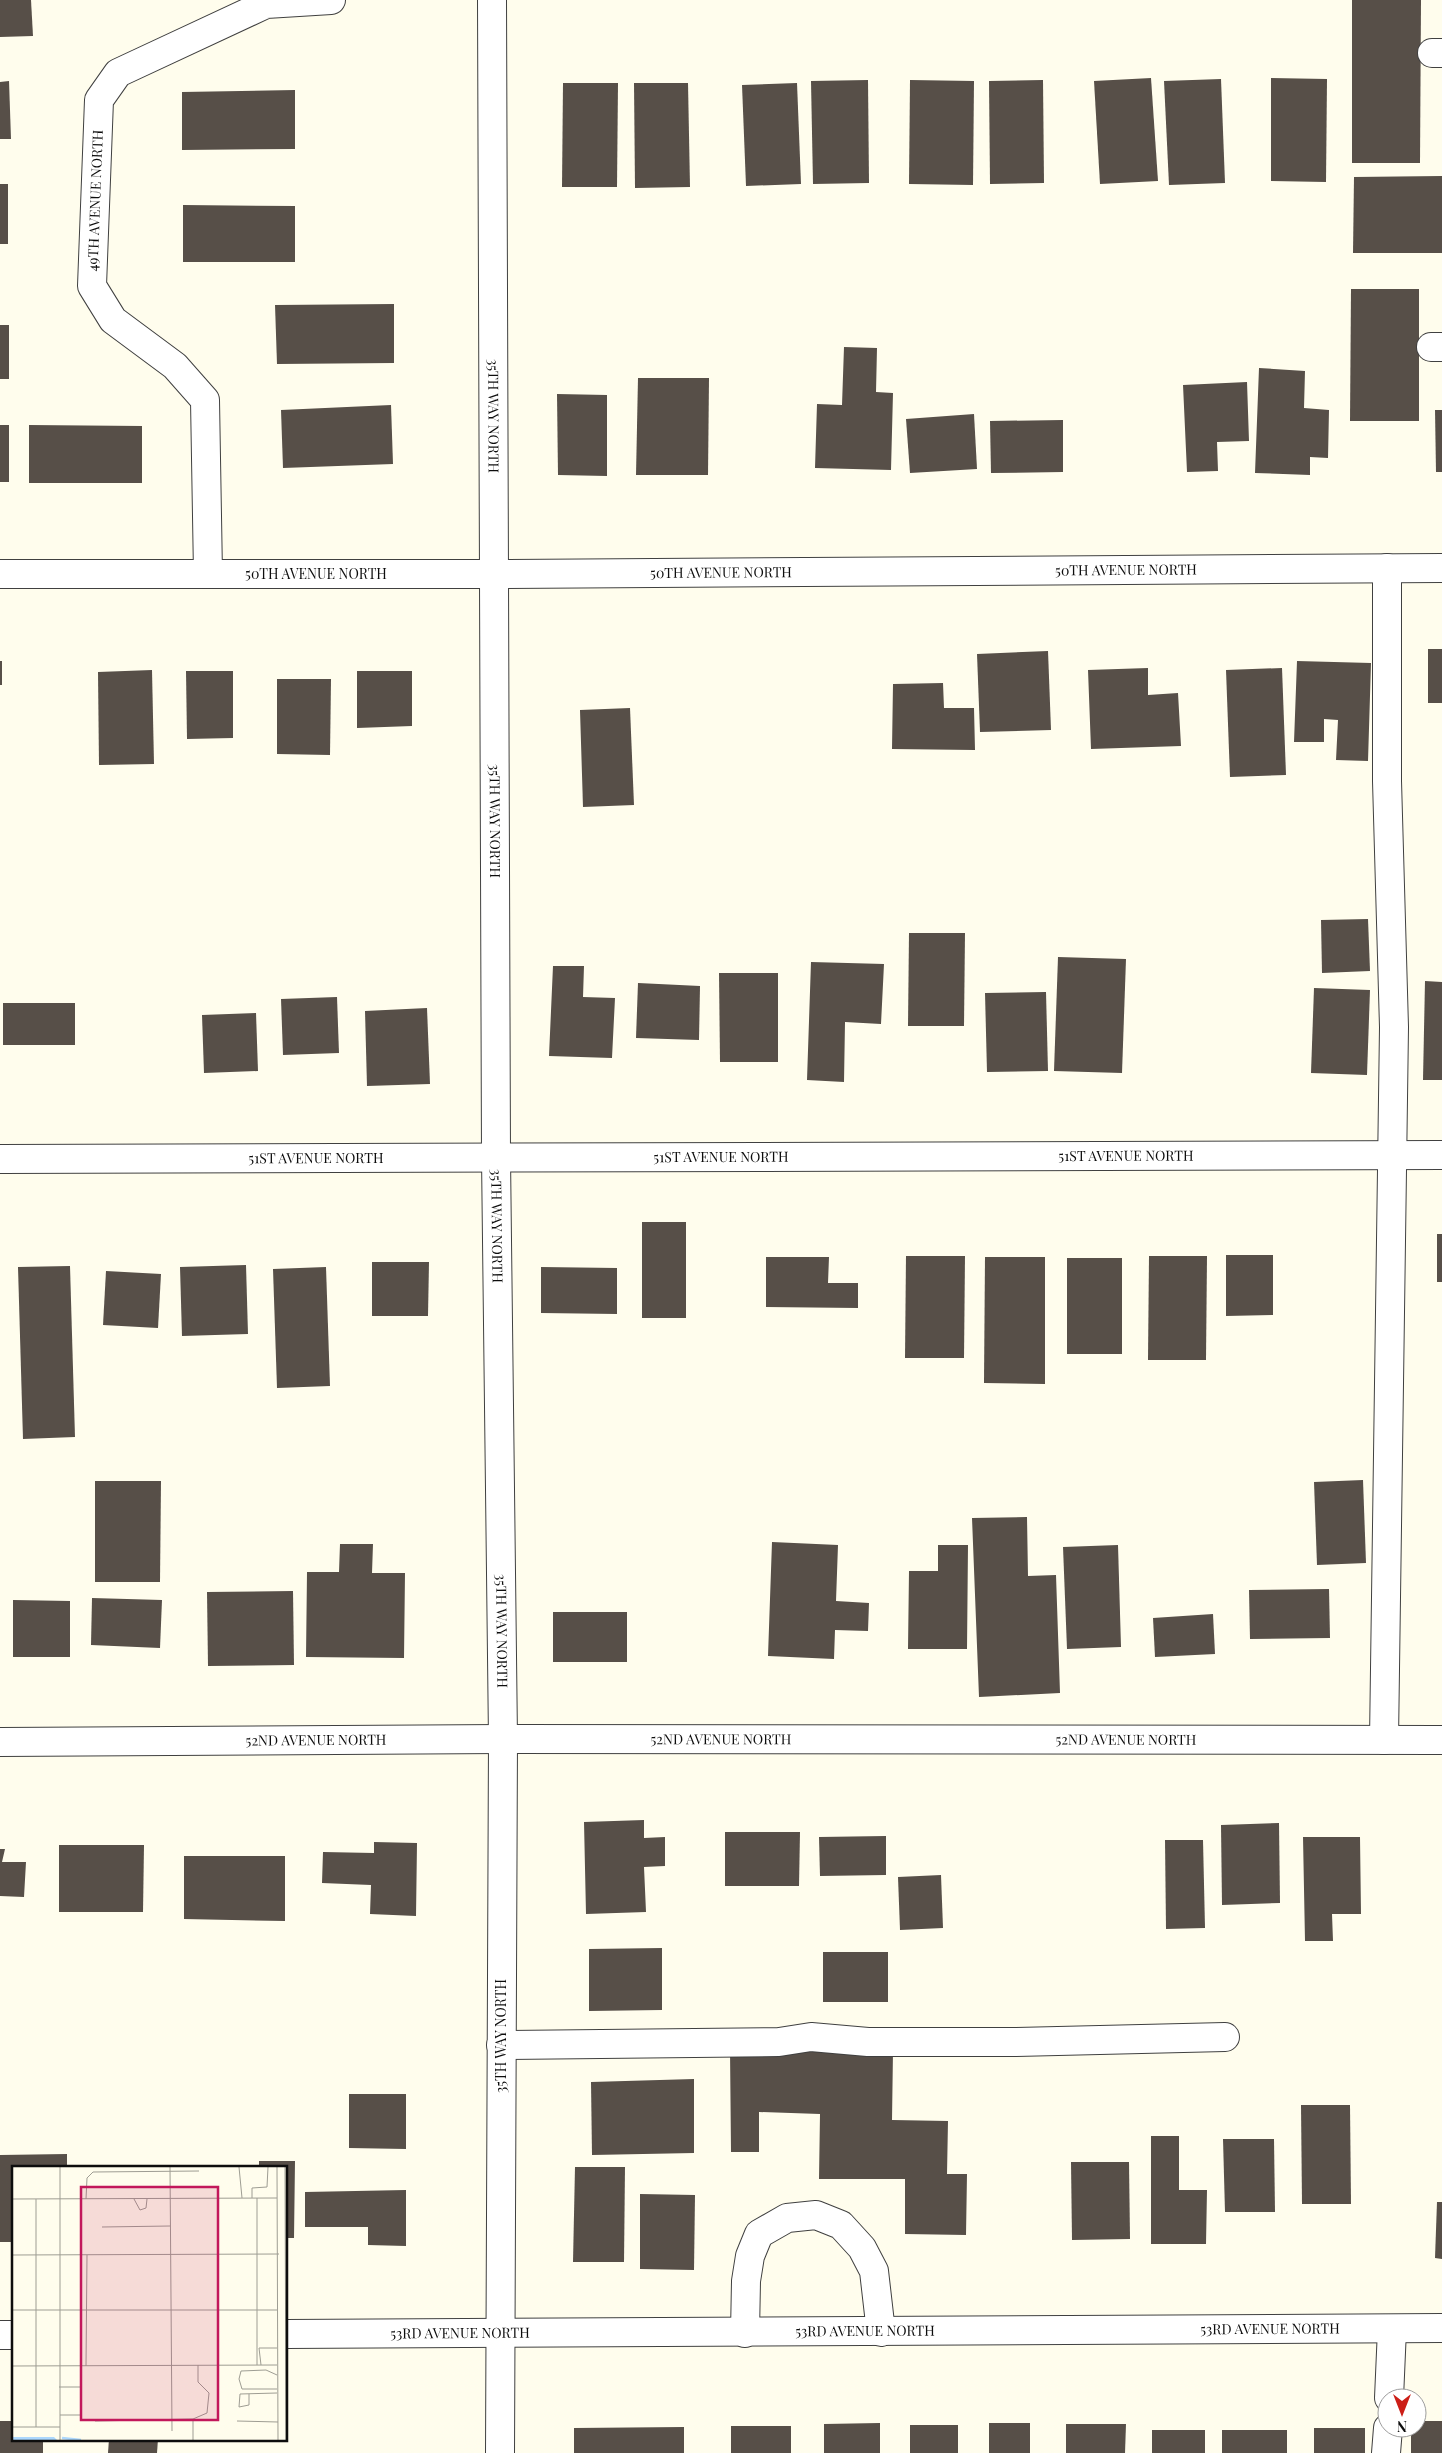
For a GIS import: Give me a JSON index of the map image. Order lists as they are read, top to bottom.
{
  "streets": {
    "street": [
      "49TH AVENUE NORTH",
      "35TH WAY NORTH",
      "50TH AVENUE NORTH",
      "51ST AVENUE NORTH",
      "52ND AVENUE NORTH",
      "53RD AVENUE NORTH"
    ]
  },
  "crossings": [
    ["49TH AVENUE NORTH", "50TH AVENUE NORTH"],
    ["35TH WAY NORTH", "50TH AVENUE NORTH"],
    ["35TH WAY NORTH", "51ST AVENUE NORTH"],
    ["35TH WAY NORTH", "52ND AVENUE NORTH"],
    ["35TH WAY NORTH", "53RD AVENUE NORTH"]
  ],
  "north": "bottom"
}
